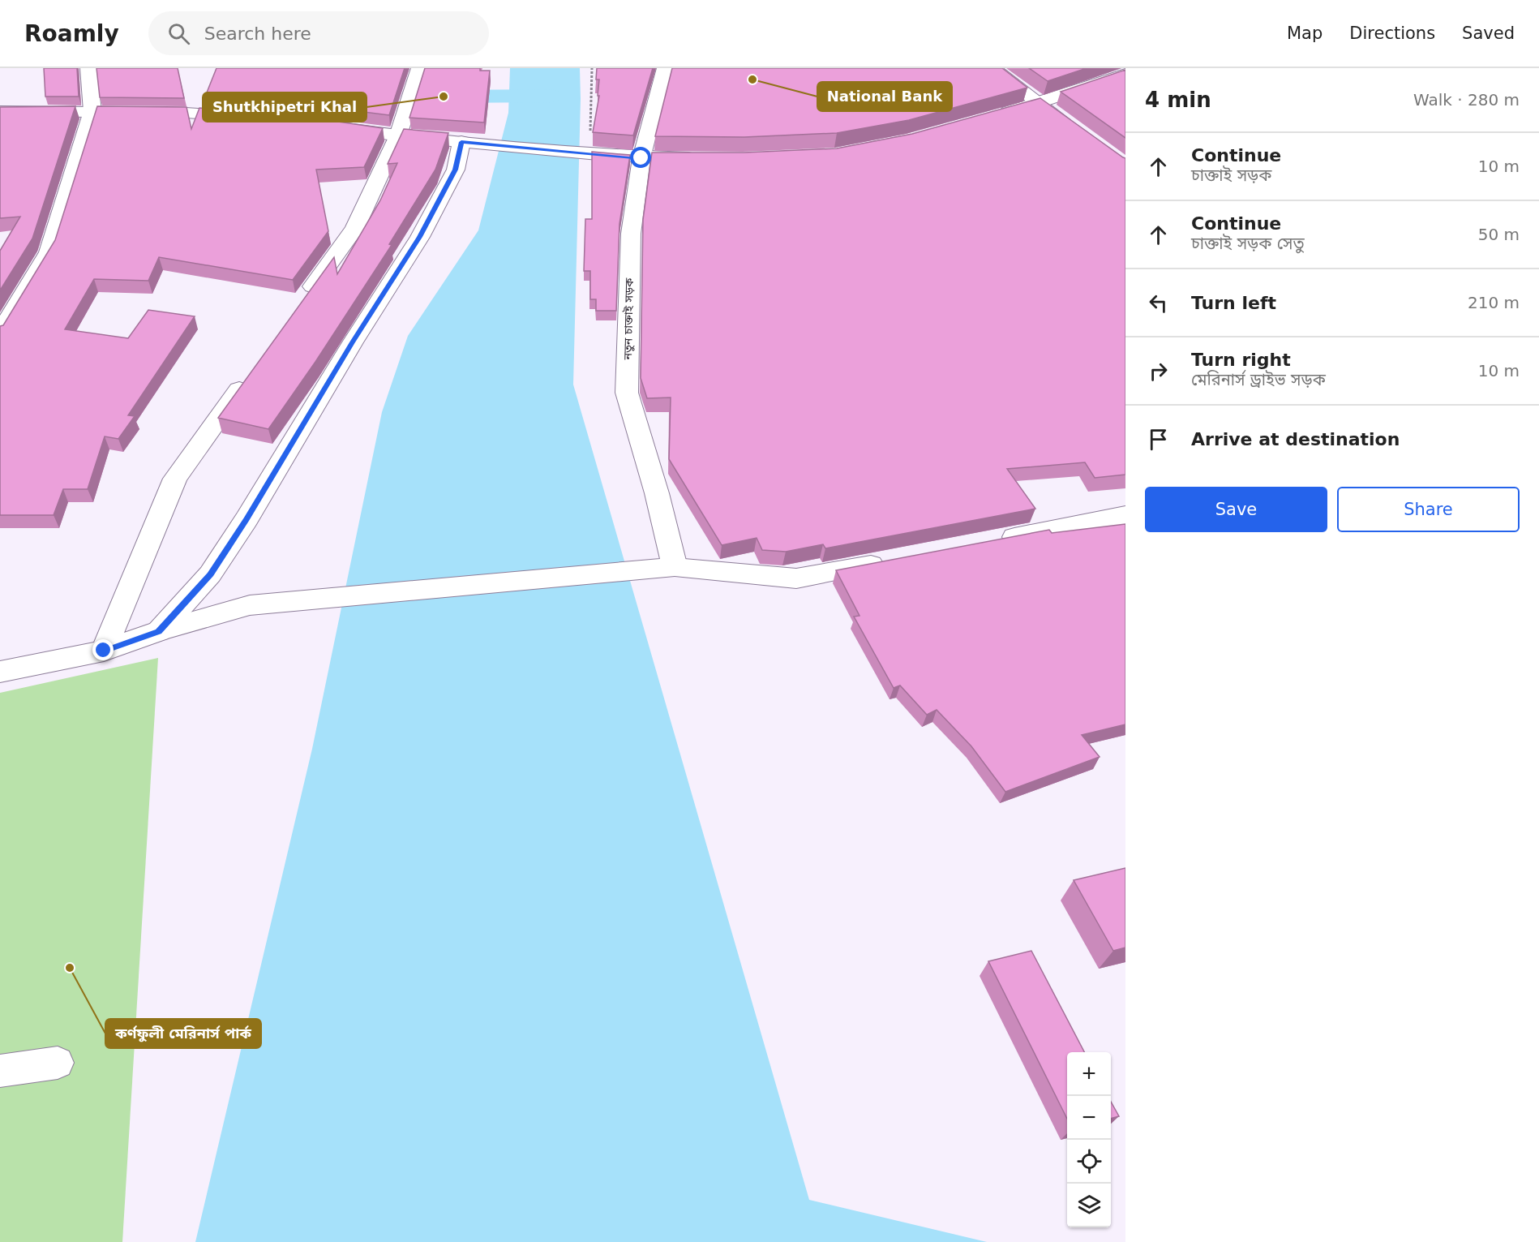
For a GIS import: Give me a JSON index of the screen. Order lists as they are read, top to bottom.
{
  "streets": {
    "street": ["নতুন চাক্তাই সড়ক"]
  },
  "places": ["National Bank", "Shutkhipetri Khal", "কর্ণফুলী মেরিনার্স পার্ক"],
  "page": {
    "header": "Roamly",
    "search": "Search here",
    "nav": ["Map", "Directions", "Saved"],
    "heading": ["4 min", "Walk · 280 m"],
    "list": [
      ["Continue", "চাক্তাই সড়ক", "10 m"],
      ["Continue", "চাক্তাই সড়ক সেতু", "50 m"],
      ["Turn left", "210 m"],
      ["Turn right", "মেরিনার্স ড্রাইভ সড়ক", "10 m"],
      "Arrive at destination"
    ],
    "buttons": ["Save", "Share"],
    "map_buttons": ["+", "−"]
  }
}
